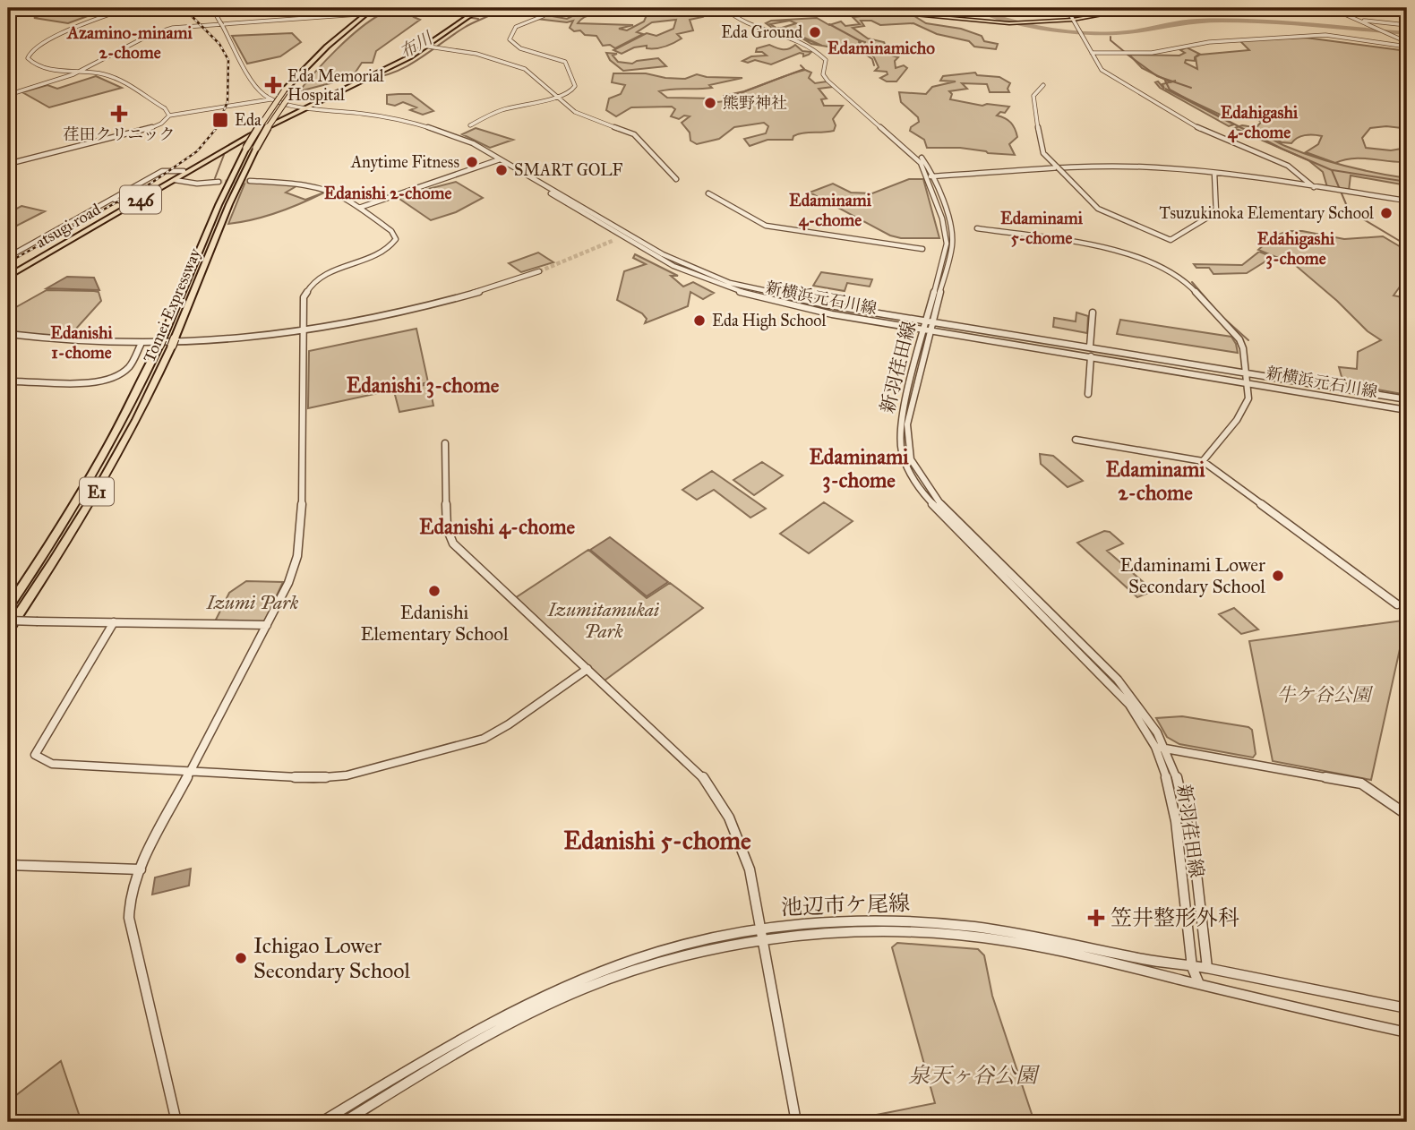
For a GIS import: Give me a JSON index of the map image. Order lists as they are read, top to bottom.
{
  "streets": {
    "highway": [
      "246",
      "atsugi road",
      "Tomei Expressway",
      "E1"
    ],
    "street": ["新横浜元石川線", "新羽荏田線", "池辺市ケ尾線"]
  },
  "crossings": [
    ["246", "atsugi road"],
    ["atsugi road", "新横浜元石川線"],
    ["新横浜元石川線", "新羽荏田線"],
    ["新羽荏田線", "池辺市ケ尾線"]
  ],
  "districts": [
    "Azamino-minami 2-chome",
    "Edaminamicho",
    "Edahigashi 4-chome",
    "Edanishi 2-chome",
    "Edaminami 4-chome",
    "Edaminami 5-chome",
    "Edahigashi 3-chome",
    "Edanishi 1-chome",
    "Edanishi 3-chome",
    "Edaminami 3-chome",
    "Edaminami 2-chome",
    "Edanishi 4-chome",
    "Edanishi 5-chome"
  ],
  "water": ["布川"],
  "parks": [
    "Izumi Park",
    "Izumitamukai Park",
    "牛ケ谷公園",
    "泉天ヶ谷公園"
  ],
  "places": {
    "other": [
      "Eda Ground",
      "熊野神社",
      "Anytime Fitness",
      "SMART GOLF",
      "Tsuzukinoka Elementary School",
      "Eda High School",
      "Edaminami Lower Secondary School",
      "Edanishi Elementary School",
      "Ichigao Lower Secondary School"
    ],
    "health": ["Eda Memorial Hospital", "荏田クリニック", "笠井整形外科"],
    "transit": ["Eda"]
  }
}
